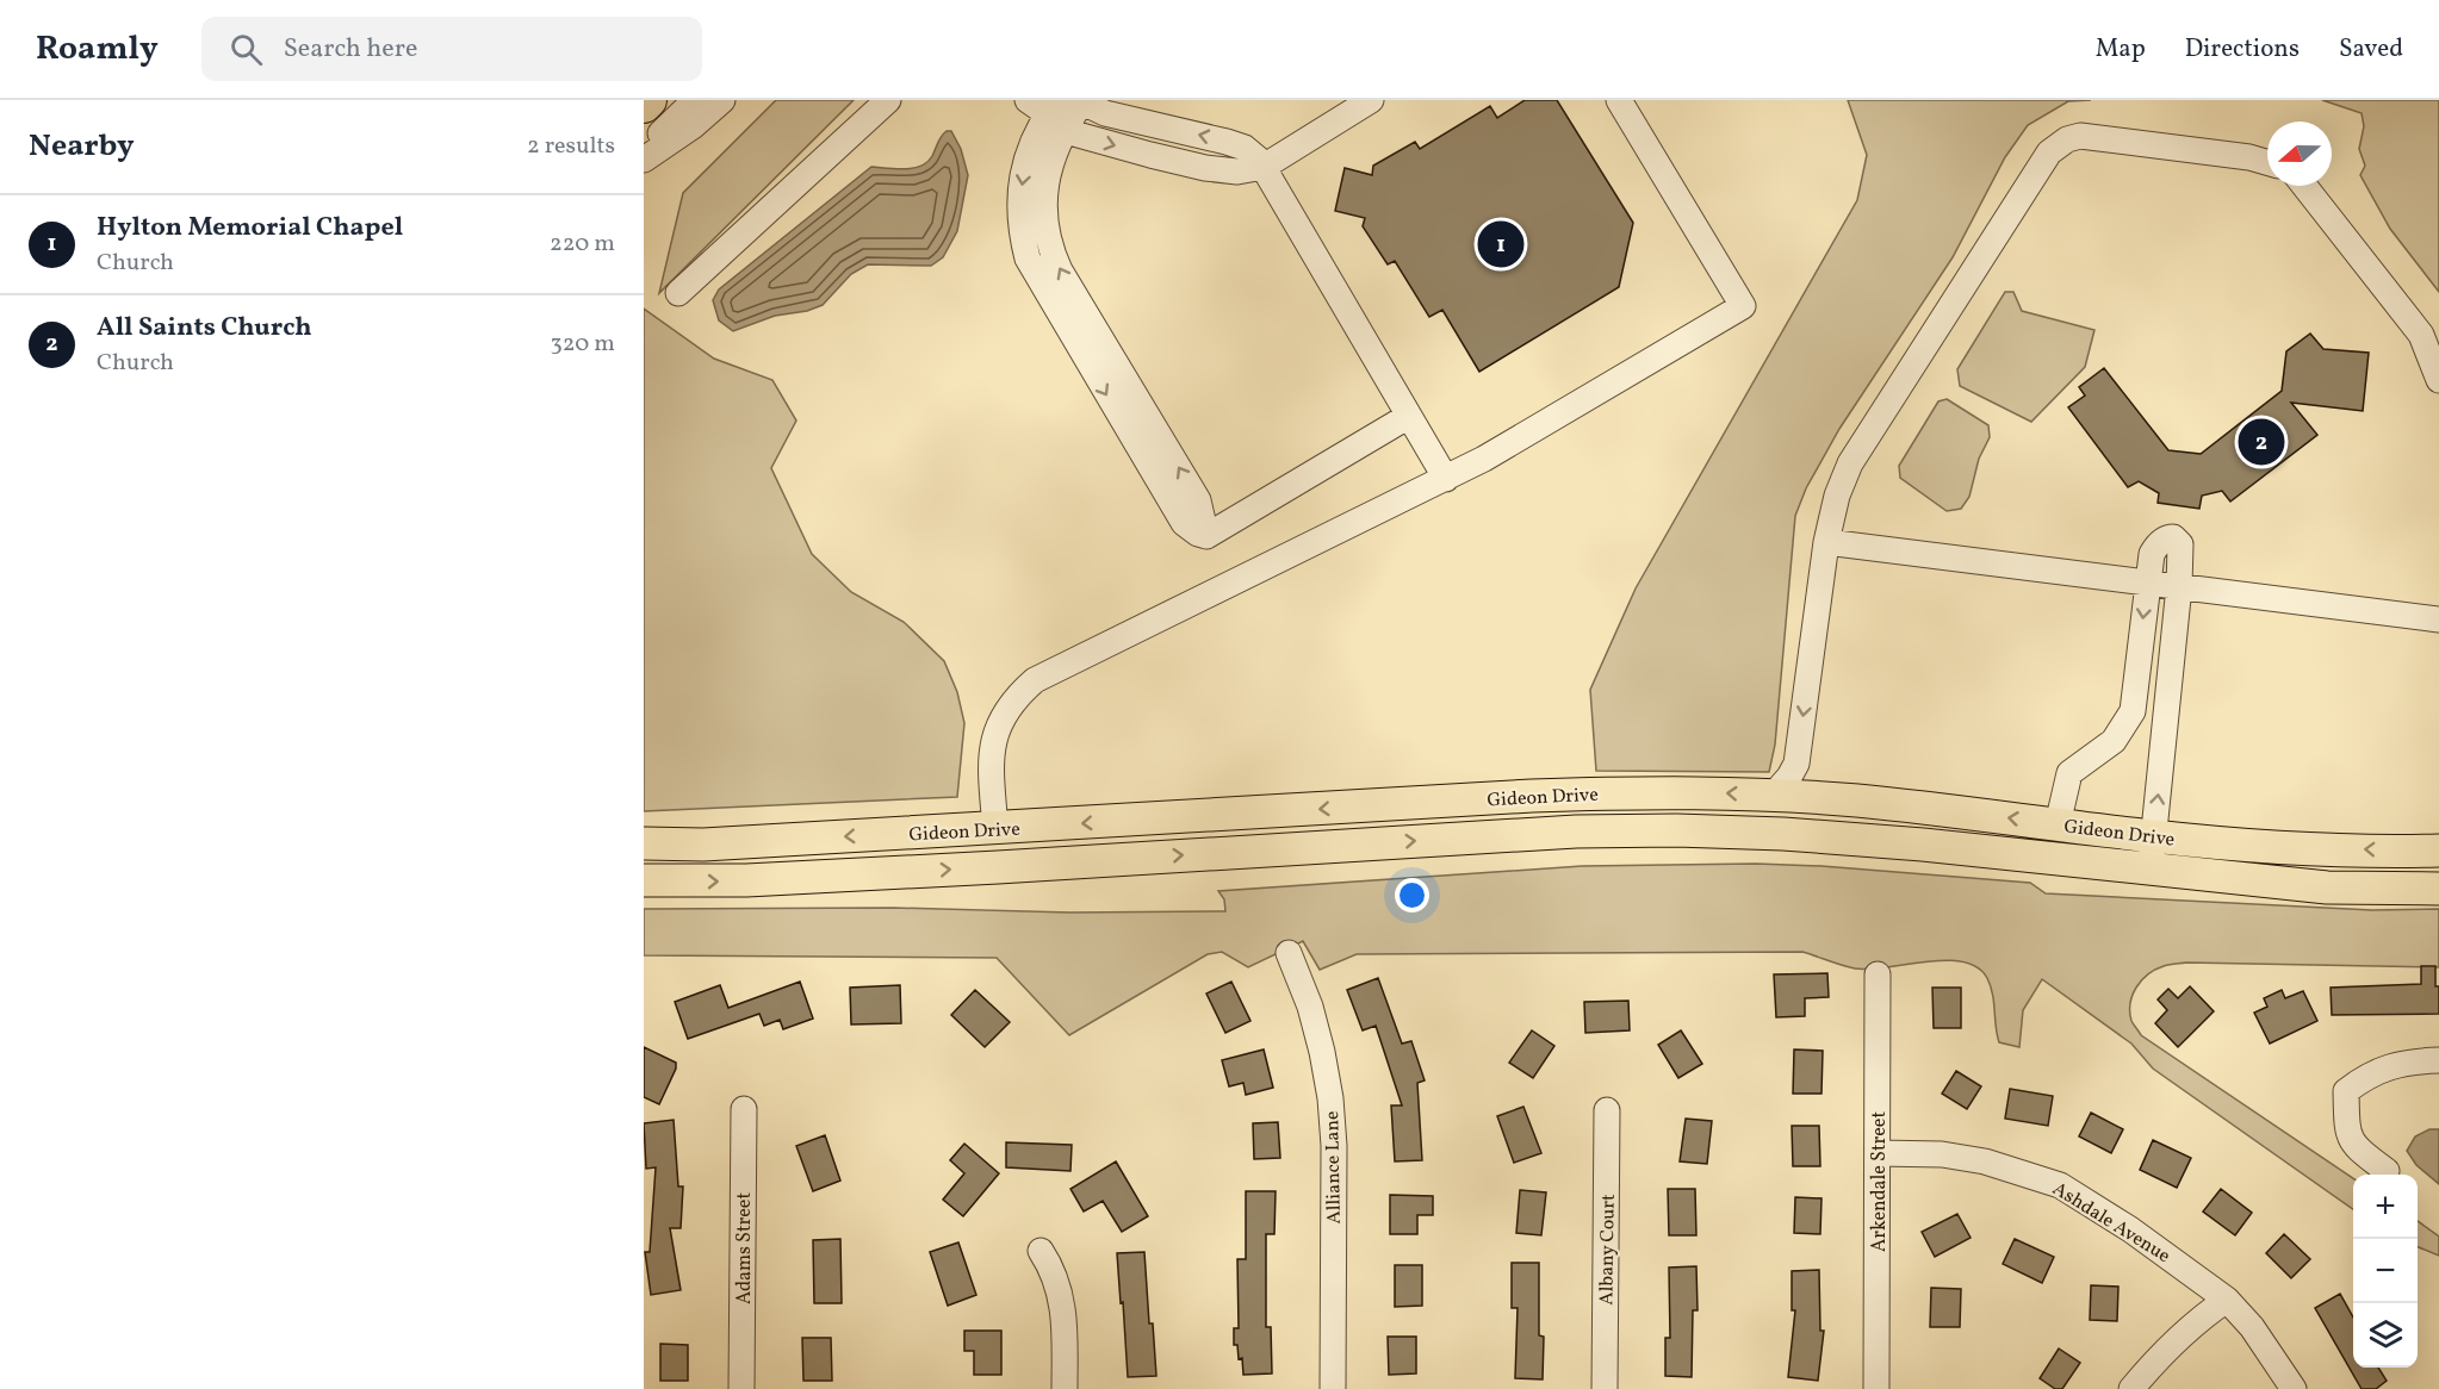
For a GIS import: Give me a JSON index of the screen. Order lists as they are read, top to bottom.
{
  "streets": {
    "main road": ["Gideon Drive"],
    "street": [
      "Alliance Lane",
      "Arkendale Street",
      "Ashdale Avenue",
      "Adams Street",
      "Albany Court"
    ]
  },
  "crossings": [
    ["Arkendale Street", "Ashdale Avenue"]
  ],
  "north": "left",
  "page": {
    "header": "Roamly",
    "search": "Search here",
    "nav": ["Map", "Directions", "Saved"],
    "heading": ["Nearby", "2 results"],
    "list": [
      {
        "mark": "1",
        "name": "Hylton Memorial Chapel",
        "note": "Church",
        "value": "220 m"
      },
      {
        "mark": "2",
        "name": "All Saints Church",
        "note": "Church",
        "value": "320 m"
      }
    ],
    "pins": ["1", "2"],
    "map_buttons": ["+", "−"]
  }
}
